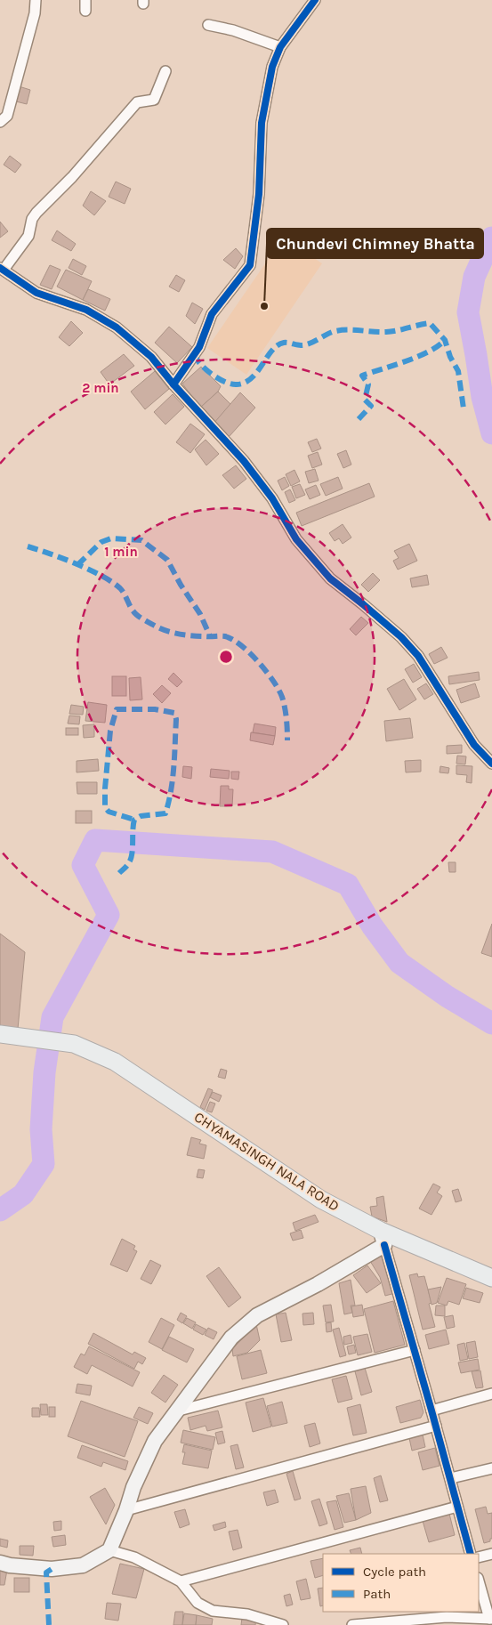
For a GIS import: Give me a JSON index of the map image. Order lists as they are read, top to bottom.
{
  "streets": {
    "main road": ["CHYAMASINGH NALA ROAD"]
  },
  "places": ["Chundevi Chimney Bhatta"],
  "legend": ["Cycle path", "Path"],
  "rings": ["2 min", "1 min"]
}
